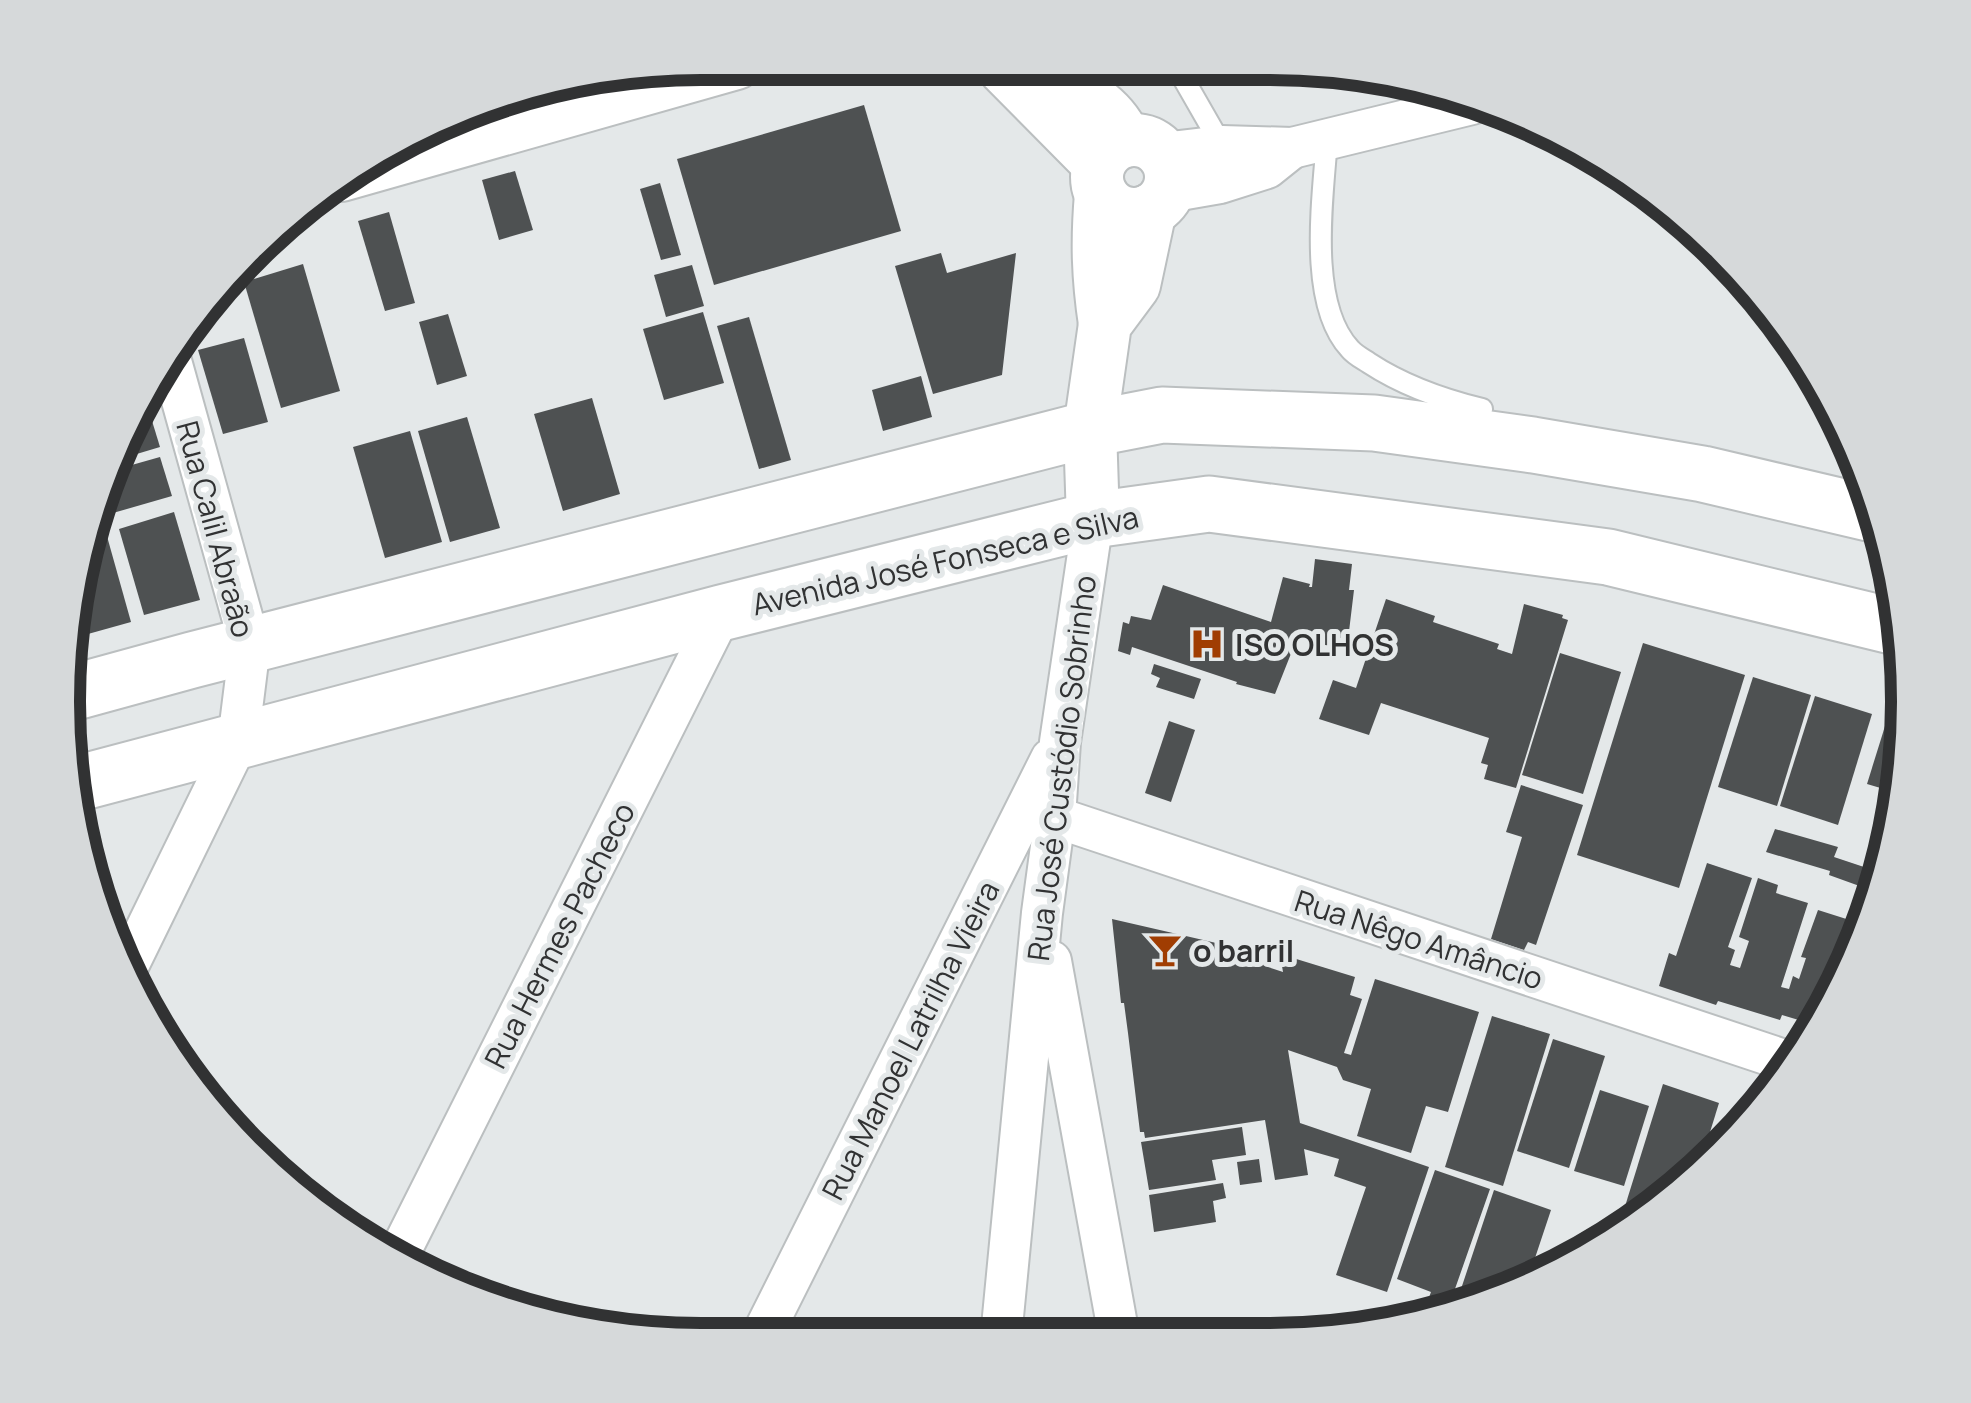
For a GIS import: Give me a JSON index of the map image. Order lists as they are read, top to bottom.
{
  "streets": {
    "main road": ["Avenida José Fonseca e Silva"],
    "street": [
      "Rua Calil Abraão",
      "Rua José Custódio Sobrinho",
      "Rua Hermes Pacheco",
      "Rua Nêgo Amâncio",
      "Rua Manoel Latrilha Vieira"
    ]
  },
  "crossings": [
    ["Rua Calil Abraão", "Avenida José Fonseca e Silva"],
    ["Avenida José Fonseca e Silva", "Rua José Custódio Sobrinho"],
    ["Avenida José Fonseca e Silva", "Rua Hermes Pacheco"],
    ["Rua José Custódio Sobrinho", "Rua Nêgo Amâncio"],
    ["Rua José Custódio Sobrinho", "Rua Manoel Latrilha Vieira"]
  ],
  "places": {
    "hospital": ["ISO OLHOS"],
    "bar": ["o barril"]
  }
}
